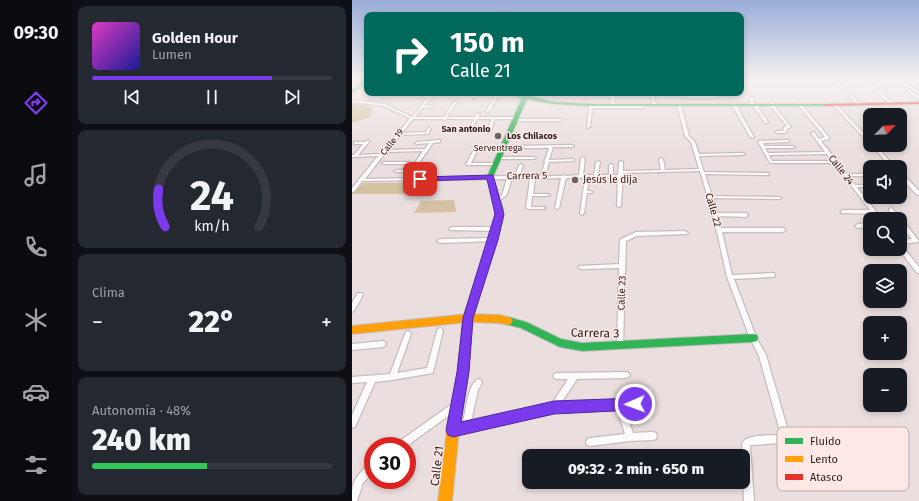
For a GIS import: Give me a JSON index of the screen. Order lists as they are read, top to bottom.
{
  "streets": {
    "street": [
      "Calle 19",
      "Calle 24",
      "Carrera 5",
      "Calle 22",
      "Calle 23",
      "Carrera 3",
      "Calle 21"
    ]
  },
  "crossings": [
    ["Calle 19", "Carrera 5"],
    ["Carrera 5", "Calle 22"],
    ["Carrera 5", "Calle 21"],
    ["Calle 23", "Carrera 3"],
    ["Carrera 3", "Calle 21"]
  ],
  "districts": ["San antonio", "Los Chilacos"],
  "places": ["Serventrega", "Jesús le dija"],
  "legend": ["Fluido", "Lento", "Atasco"],
  "north": "top right",
  "page": {
    "tabs": "09:30",
    "turn": ["150 m", "Calle 21"],
    "song": ["Golden Hour", "Lumen"],
    "map_buttons": ["+", "−"],
    "tile": [
      "Clima",
      ["Autonomía · 48%", "240 km"]
    ],
    "heat": ["−", "22°", "+"],
    "limit": "30",
    "trip": "09:32 · 2 min · 650 m",
    "gauge": ["24", "km/h"]
  }
}
